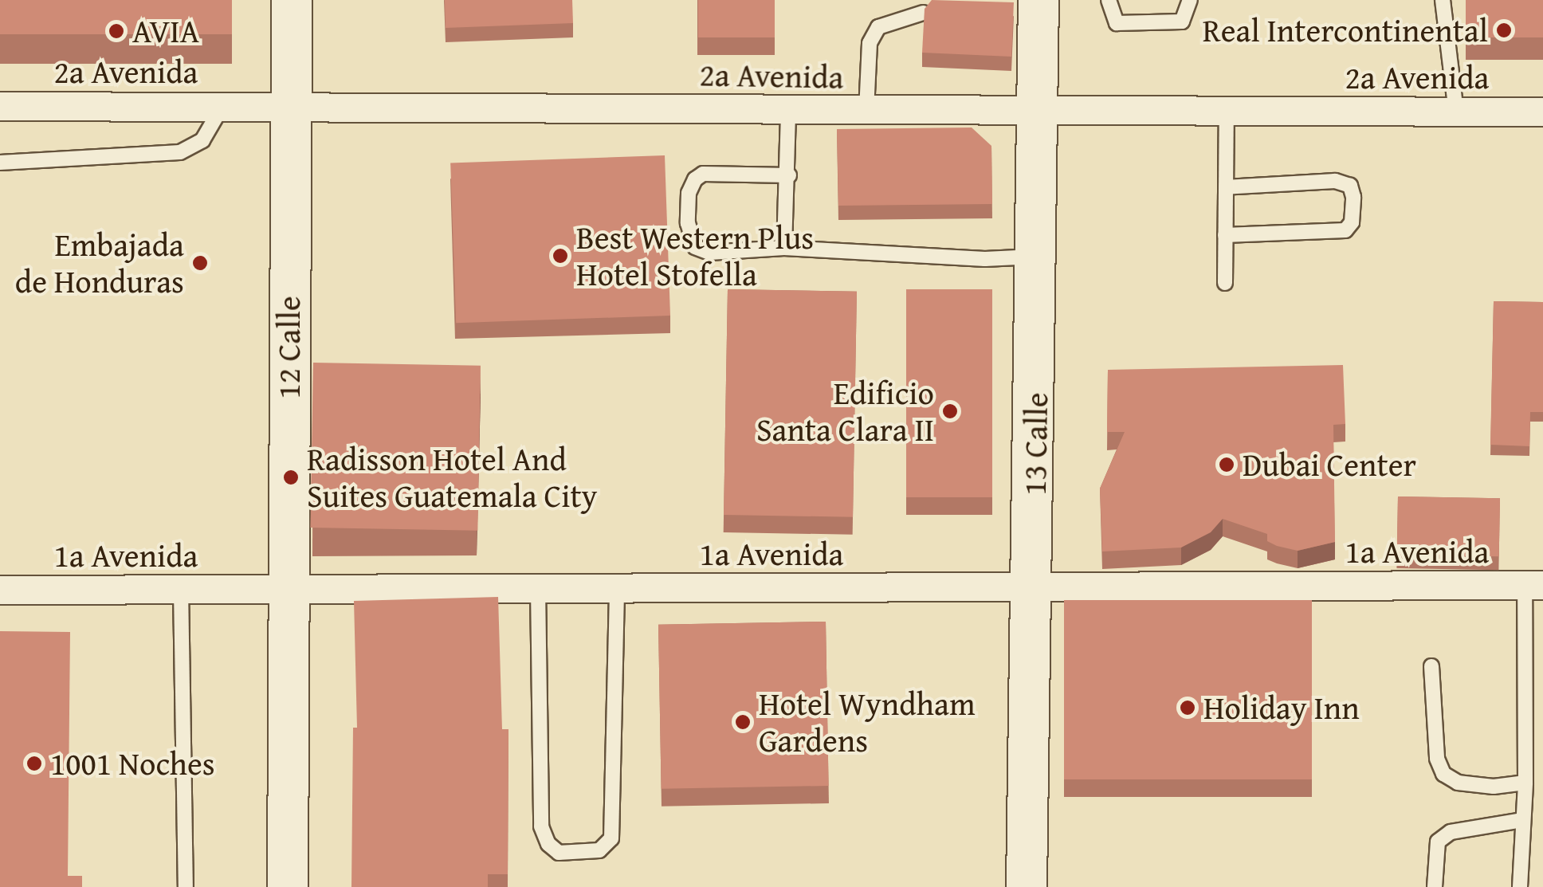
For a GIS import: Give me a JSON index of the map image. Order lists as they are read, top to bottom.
{
  "streets": {
    "main road": ["12 Calle", "13 Calle"],
    "street": ["2a Avenida", "1a Avenida"]
  },
  "crossings": [
    ["2a Avenida", "12 Calle"],
    ["2a Avenida", "13 Calle"],
    ["12 Calle", "1a Avenida"],
    ["13 Calle", "1a Avenida"]
  ],
  "places": [
    "Real Intercontinental",
    "AVIA",
    "Best Western Plus Hotel Stofella",
    "Embajada de Honduras",
    "Edificio Santa Clara II",
    "Dubai Center",
    "Radisson Hotel And Suites Guatemala City",
    "Holiday Inn",
    "Hotel Wyndham Gardens",
    "1001 Noches"
  ]
}
